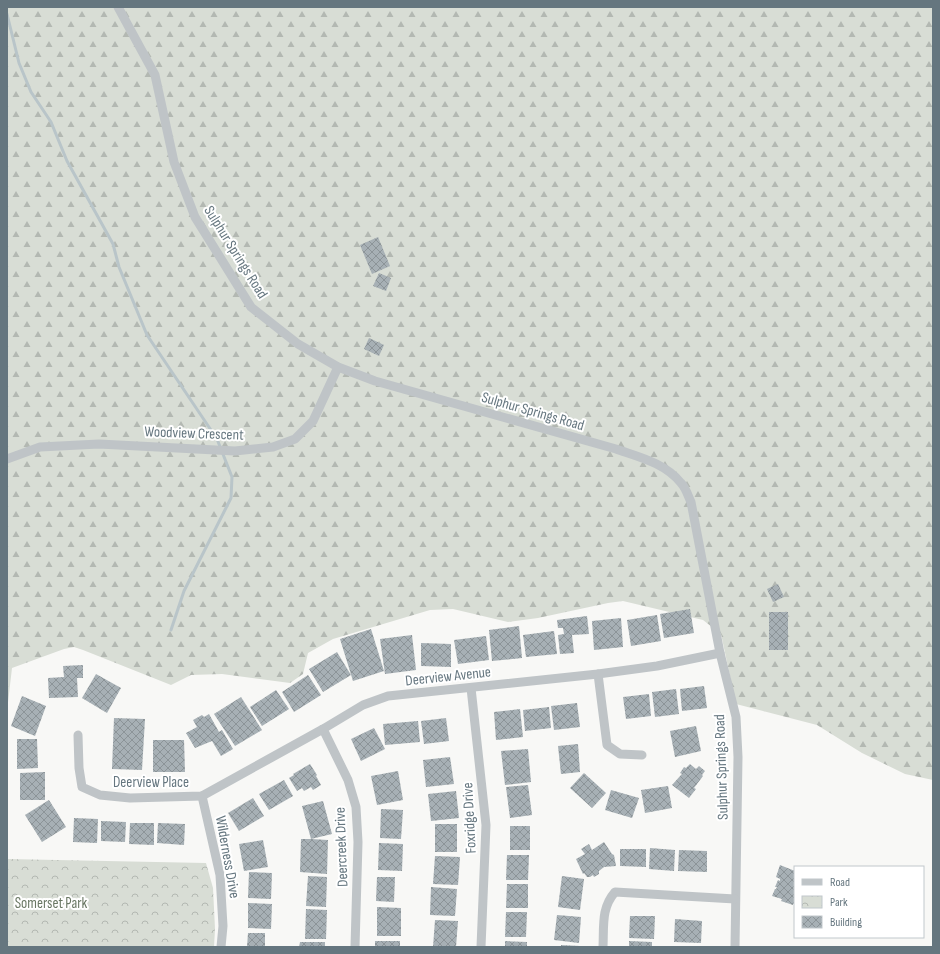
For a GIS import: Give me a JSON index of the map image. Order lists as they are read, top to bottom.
{
  "streets": {
    "street": [
      "Sulphur Springs Road",
      "Woodview Crescent",
      "Deerview Avenue",
      "Deerview Place",
      "Foxridge Drive",
      "Deercreek Drive",
      "Wilderness Drive"
    ]
  },
  "crossings": [
    ["Sulphur Springs Road", "Woodview Crescent"],
    ["Sulphur Springs Road", "Deerview Avenue"],
    ["Deerview Avenue", "Deerview Place"],
    ["Deerview Avenue", "Foxridge Drive"],
    ["Deerview Avenue", "Deercreek Drive"],
    ["Deerview Avenue", "Wilderness Drive"],
    ["Deerview Place", "Wilderness Drive"]
  ],
  "parks": ["Somerset Park"],
  "legend": ["Road", "Park", "Building"]
}
